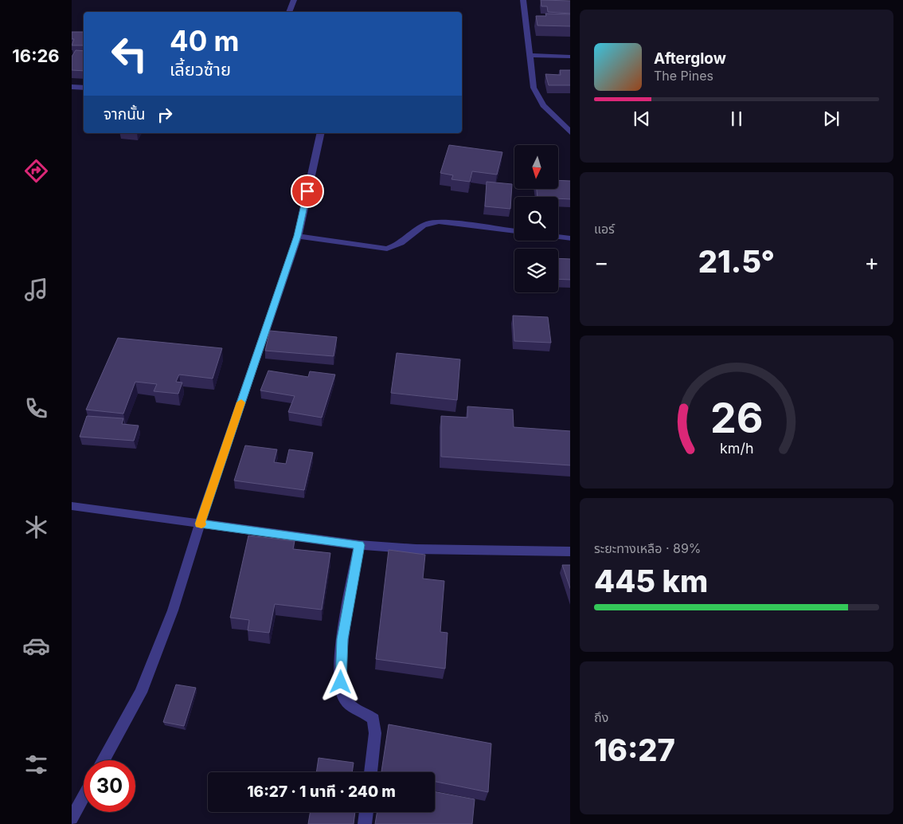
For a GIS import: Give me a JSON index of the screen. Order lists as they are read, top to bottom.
{
  "north": "bottom",
  "page": {
    "tabs": "16:26",
    "turn": ["40 m", "เลี้ยวซ้าย"],
    "song": ["Afterglow", "The Pines"],
    "then": "จากนั้น",
    "tile": [
      "แอร์",
      ["ระยะทางเหลือ · 89%", "445 km"],
      ["ถึง", "16:27"]
    ],
    "heat": ["−", "21.5°", "+"],
    "limit": "30",
    "trip": "16:27 · 1 นาที · 240 m",
    "gauge": ["26", "km/h"]
  }
}
